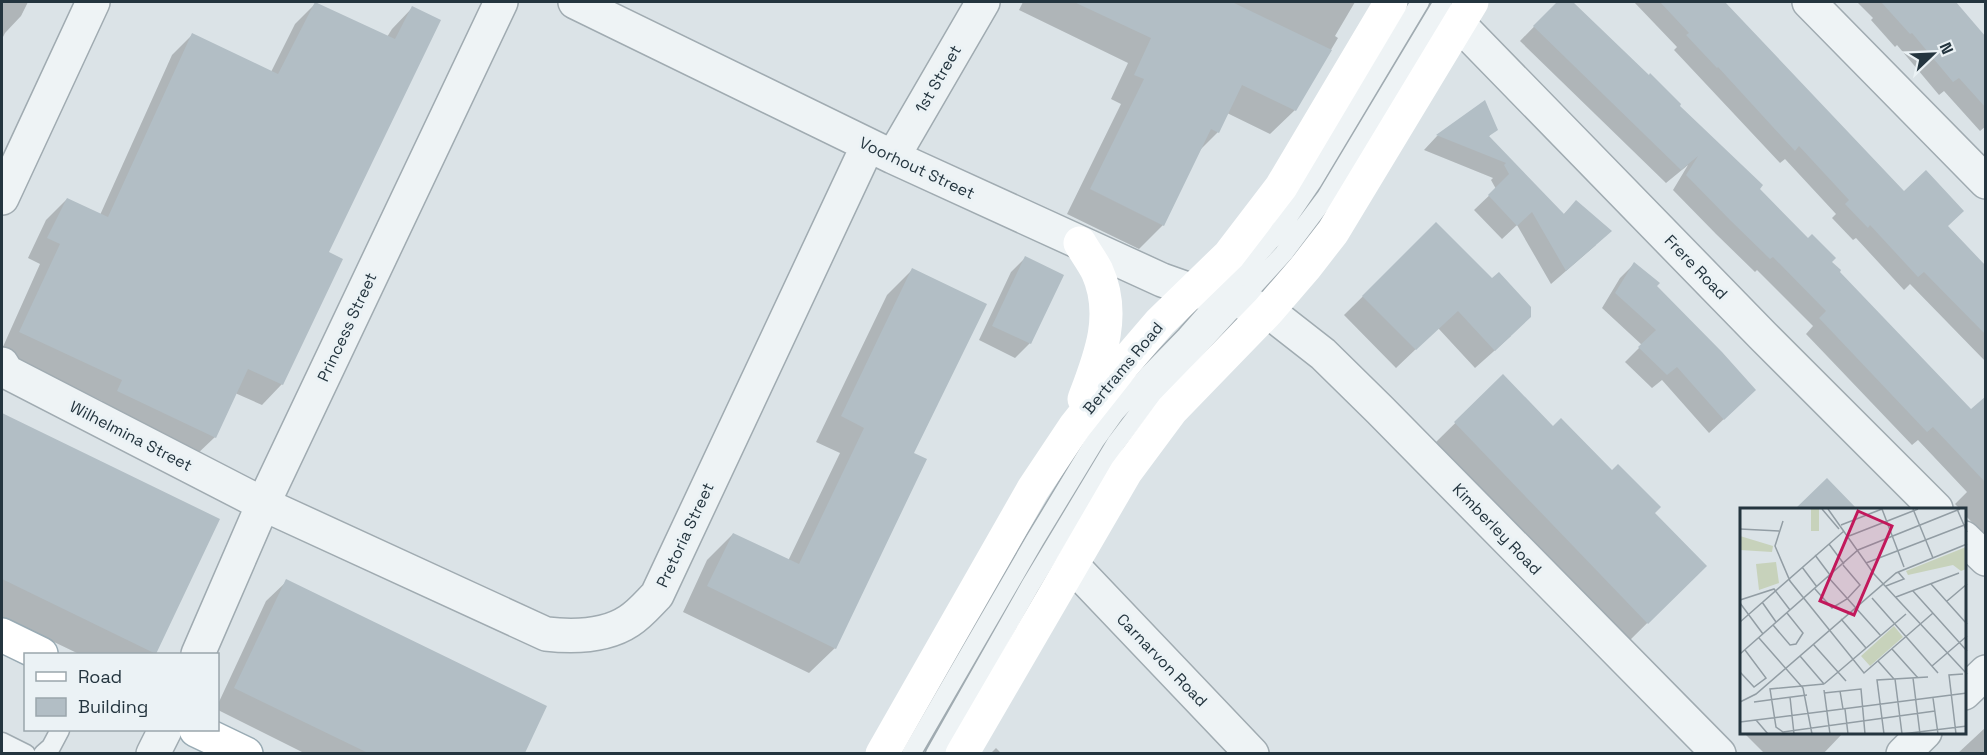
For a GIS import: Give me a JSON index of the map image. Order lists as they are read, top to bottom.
{
  "streets": {
    "main road": ["Bertrams Road"],
    "street": [
      "1st Street",
      "Voorhout Street",
      "Frere Road",
      "Princess Street",
      "Wilhelmina Street",
      "Kimberley Road",
      "Pretoria Street",
      "Carnarvon Road"
    ]
  },
  "crossings": [
    ["1st Street", "Voorhout Street"],
    ["1st Street", "Pretoria Street"],
    ["Voorhout Street", "Bertrams Road"],
    ["Voorhout Street", "Kimberley Road"],
    ["Voorhout Street", "Pretoria Street"],
    ["Frere Road", "Bertrams Road"],
    ["Princess Street", "Wilhelmina Street"],
    ["Princess Street", "Pretoria Street"],
    ["Bertrams Road", "Kimberley Road"],
    ["Bertrams Road", "Carnarvon Road"],
    ["Wilhelmina Street", "Pretoria Street"]
  ],
  "legend": ["Road", "Building"],
  "north": "top right"
}
